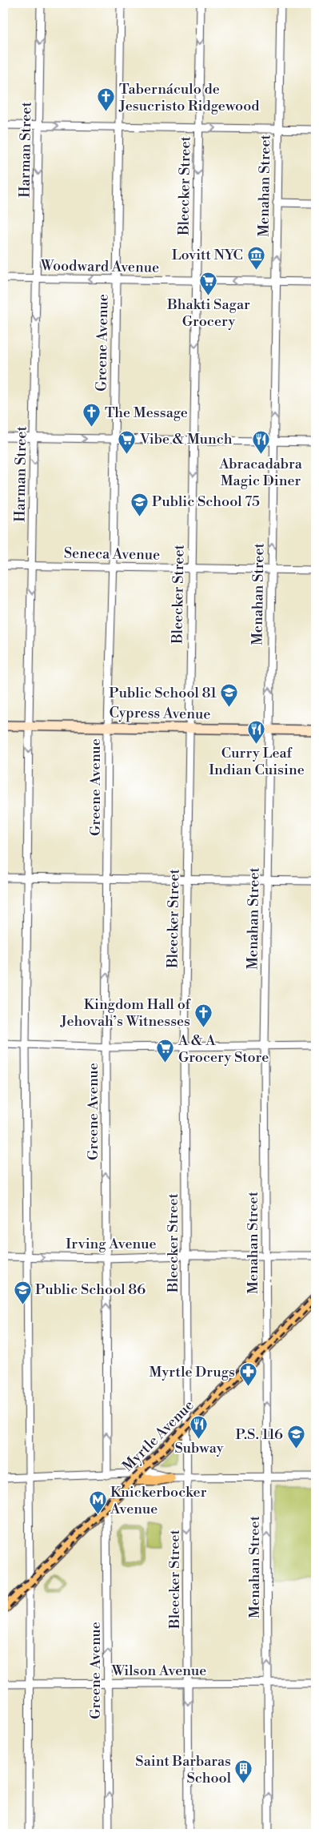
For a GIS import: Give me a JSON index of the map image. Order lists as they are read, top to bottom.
{
  "streets": {
    "main road": ["Cypress Avenue", "Myrtle Avenue"],
    "street": [
      "Harman Street",
      "Bleecker Street",
      "Menahan Street",
      "Woodward Avenue",
      "Greene Avenue",
      "Seneca Avenue",
      "Irving Avenue",
      "Wilson Avenue"
    ]
  },
  "crossings": [
    ["Harman Street", "Woodward Avenue"],
    ["Harman Street", "Seneca Avenue"],
    ["Harman Street", "Cypress Avenue"],
    ["Harman Street", "Irving Avenue"],
    ["Harman Street", "Myrtle Avenue"],
    ["Harman Street", "Wilson Avenue"],
    ["Bleecker Street", "Woodward Avenue"],
    ["Bleecker Street", "Seneca Avenue"],
    ["Bleecker Street", "Cypress Avenue"],
    ["Bleecker Street", "Irving Avenue"],
    ["Bleecker Street", "Myrtle Avenue"],
    ["Bleecker Street", "Wilson Avenue"],
    ["Menahan Street", "Woodward Avenue"],
    ["Menahan Street", "Seneca Avenue"],
    ["Menahan Street", "Cypress Avenue"],
    ["Menahan Street", "Irving Avenue"],
    ["Menahan Street", "Myrtle Avenue"],
    ["Menahan Street", "Wilson Avenue"],
    ["Woodward Avenue", "Greene Avenue"],
    ["Greene Avenue", "Seneca Avenue"],
    ["Greene Avenue", "Cypress Avenue"],
    ["Greene Avenue", "Irving Avenue"],
    ["Greene Avenue", "Myrtle Avenue"],
    ["Greene Avenue", "Wilson Avenue"]
  ],
  "one_way": [
    "Harman Street",
    "Bleecker Street",
    "Menahan Street",
    "Woodward Avenue",
    "Greene Avenue"
  ],
  "places": {
    "church": ["Tabernáculo de Jesucristo Ridgewood", "The Message", "Kingdom Hall of Jehovah’s Witnesses"],
    "museum": ["Lovitt NYC"],
    "supermarket": ["Bhakti Sagar Grocery", "Vibe & Munch", "A & A Grocery Store"],
    "restaurant": ["Abracadabra Magic Diner", "Curry Leaf Indian Cuisine", "Subway"],
    "school or university": [
      "Public School 75",
      "Public School 81",
      "Public School 86",
      "P.S. 116"
    ],
    "pharmacy": ["Myrtle Drugs"],
    "metro station": ["Knickerbocker Avenue"],
    "building": ["Saint Barbaras School"]
  }
}
